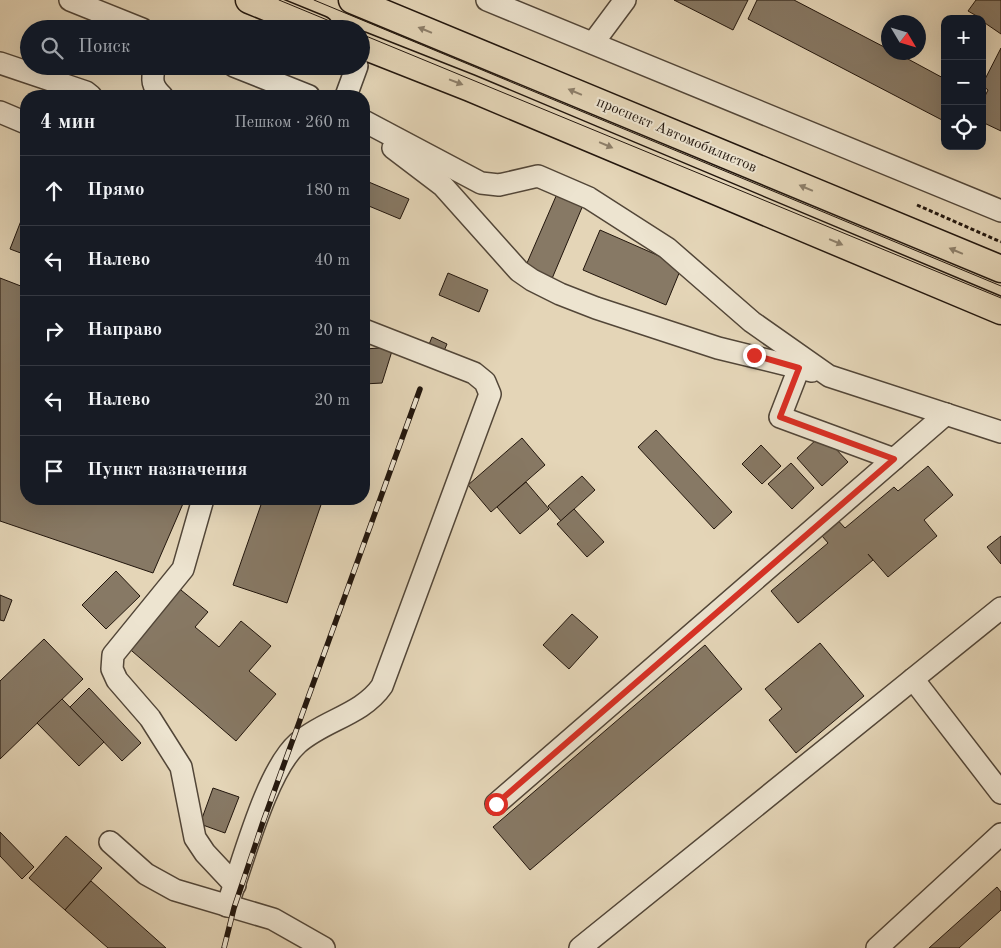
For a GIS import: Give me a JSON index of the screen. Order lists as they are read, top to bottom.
{
  "streets": {
    "main road": ["проспект Автомобилистов"]
  },
  "north": "bottom right",
  "page": {
    "map_buttons": ["+", "−"],
    "search": "Поиск",
    "heading": ["4 мин", "Пешком · 260 m"],
    "list": [
      ["Прямо", "180 m"],
      ["Налево", "40 m"],
      ["Направо", "20 m"],
      ["Налево", "20 m"],
      "Пункт назначения"
    ]
  }
}
